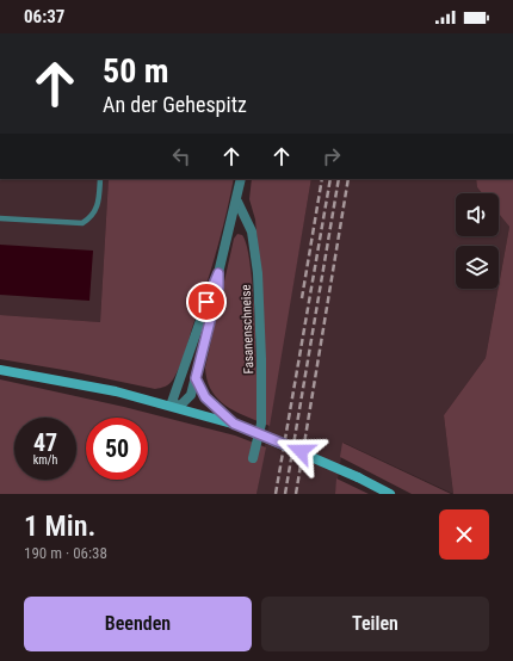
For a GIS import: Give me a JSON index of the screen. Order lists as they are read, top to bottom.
{
  "streets": {
    "street": ["Fasanenschneise"]
  },
  "page": {
    "status": "06:37",
    "turn": ["50 m", "An der Gehespitz"],
    "speed": "47 km/h",
    "limit": "50",
    "heading": ["1 Min.", "190 m · 06:38"],
    "buttons": ["Beenden", "Teilen"]
  }
}
